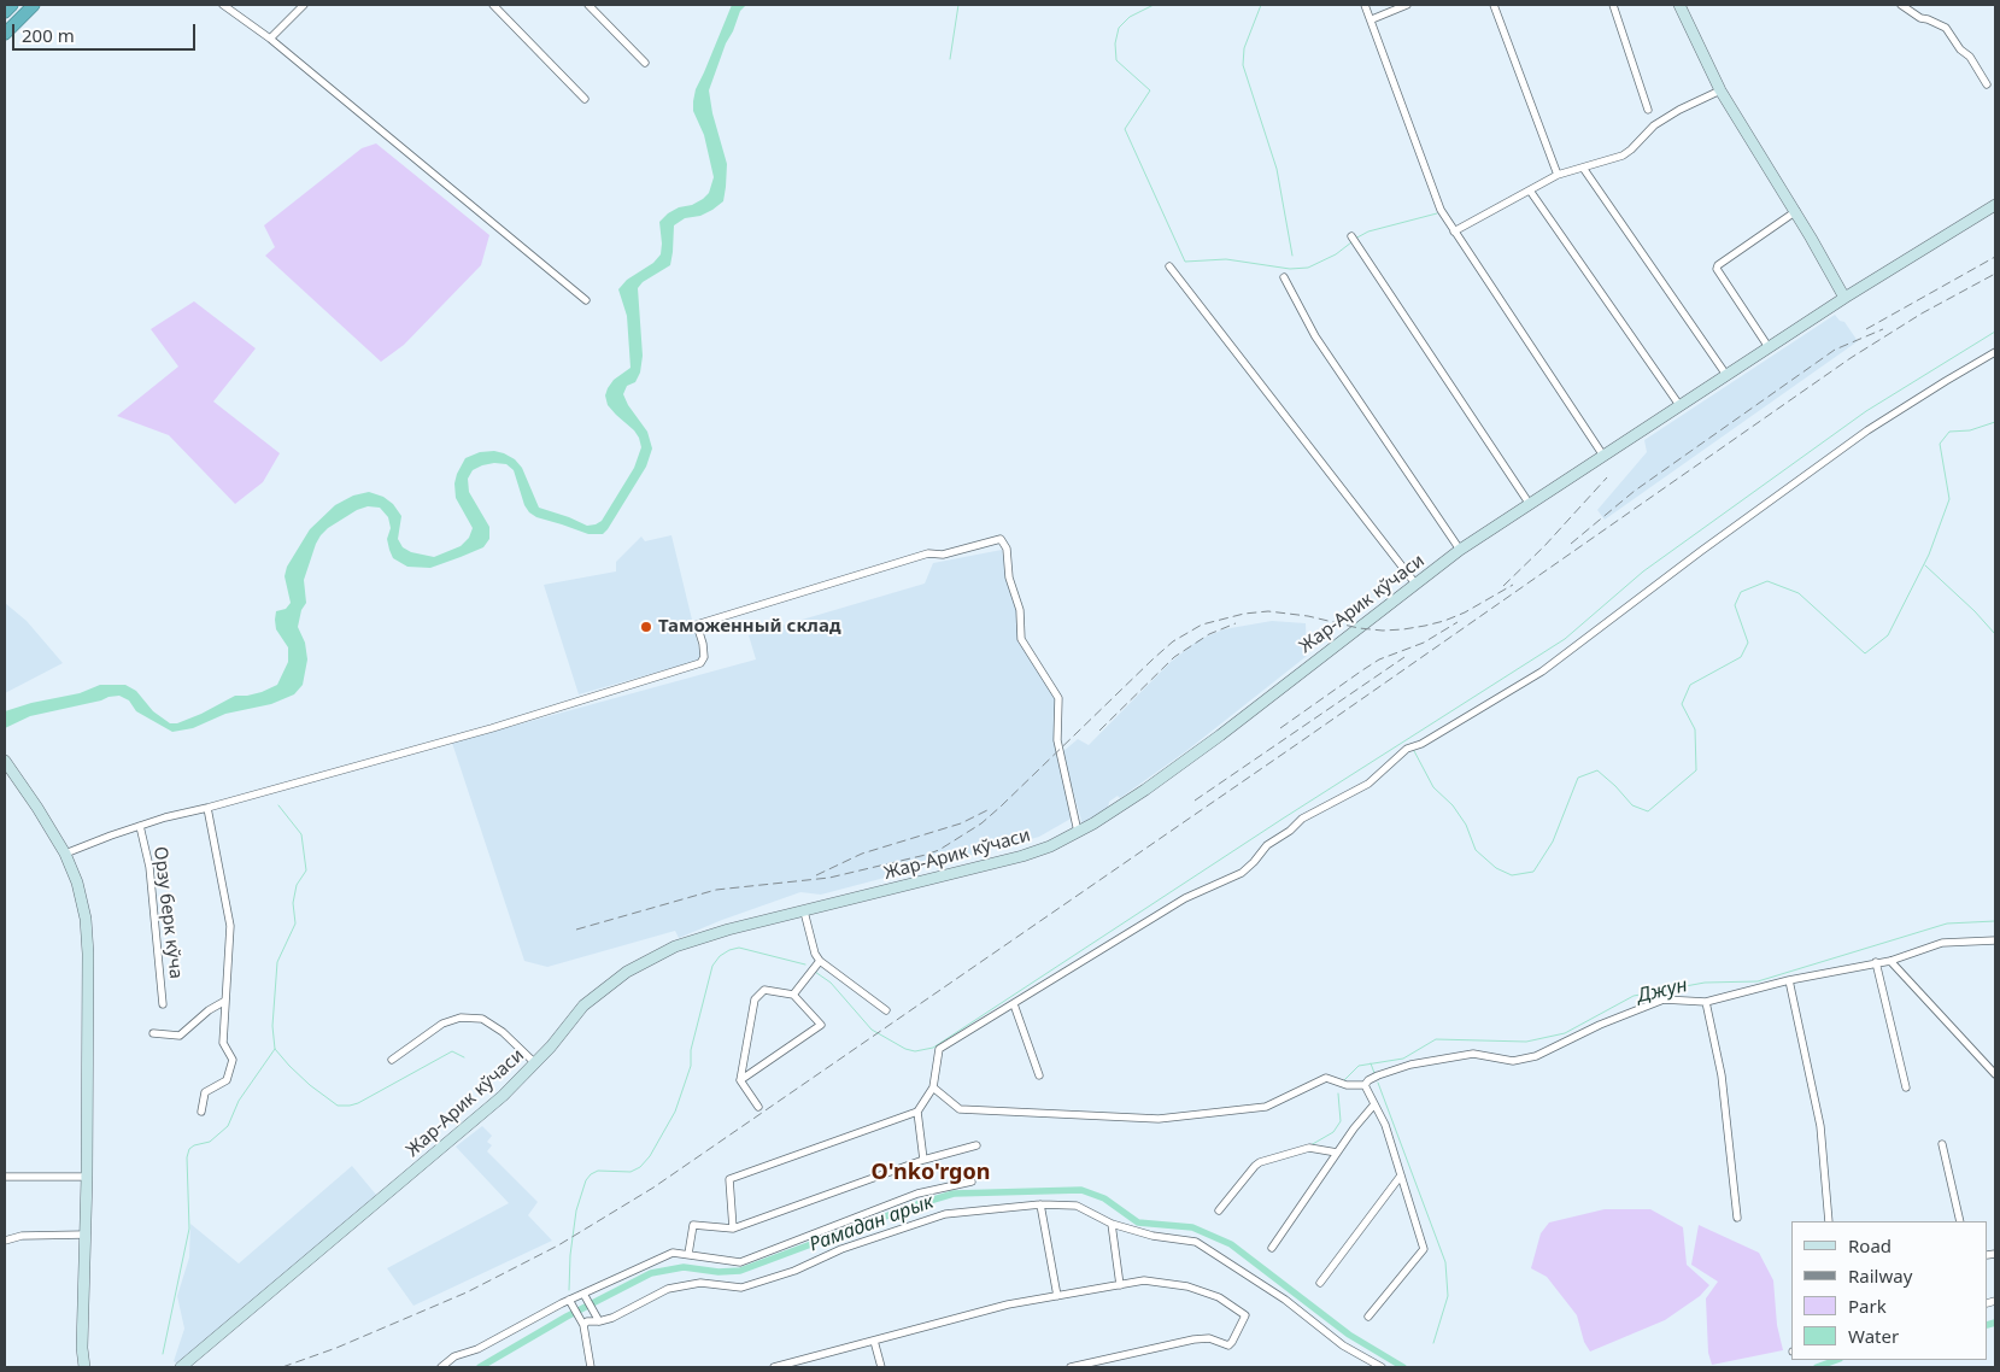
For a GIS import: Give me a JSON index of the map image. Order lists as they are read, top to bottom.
{
  "streets": {
    "main road": ["Жар-Арик кўчаси"],
    "street": ["Орзу берк кўча"]
  },
  "districts": ["O'nko'rgon"],
  "water": ["Джун", "Рамадан арык"],
  "places": ["Таможенный склад"],
  "legend": [
    "Road",
    "Railway",
    "Park",
    "Water"
  ],
  "scale_bar": "200 m"
}
